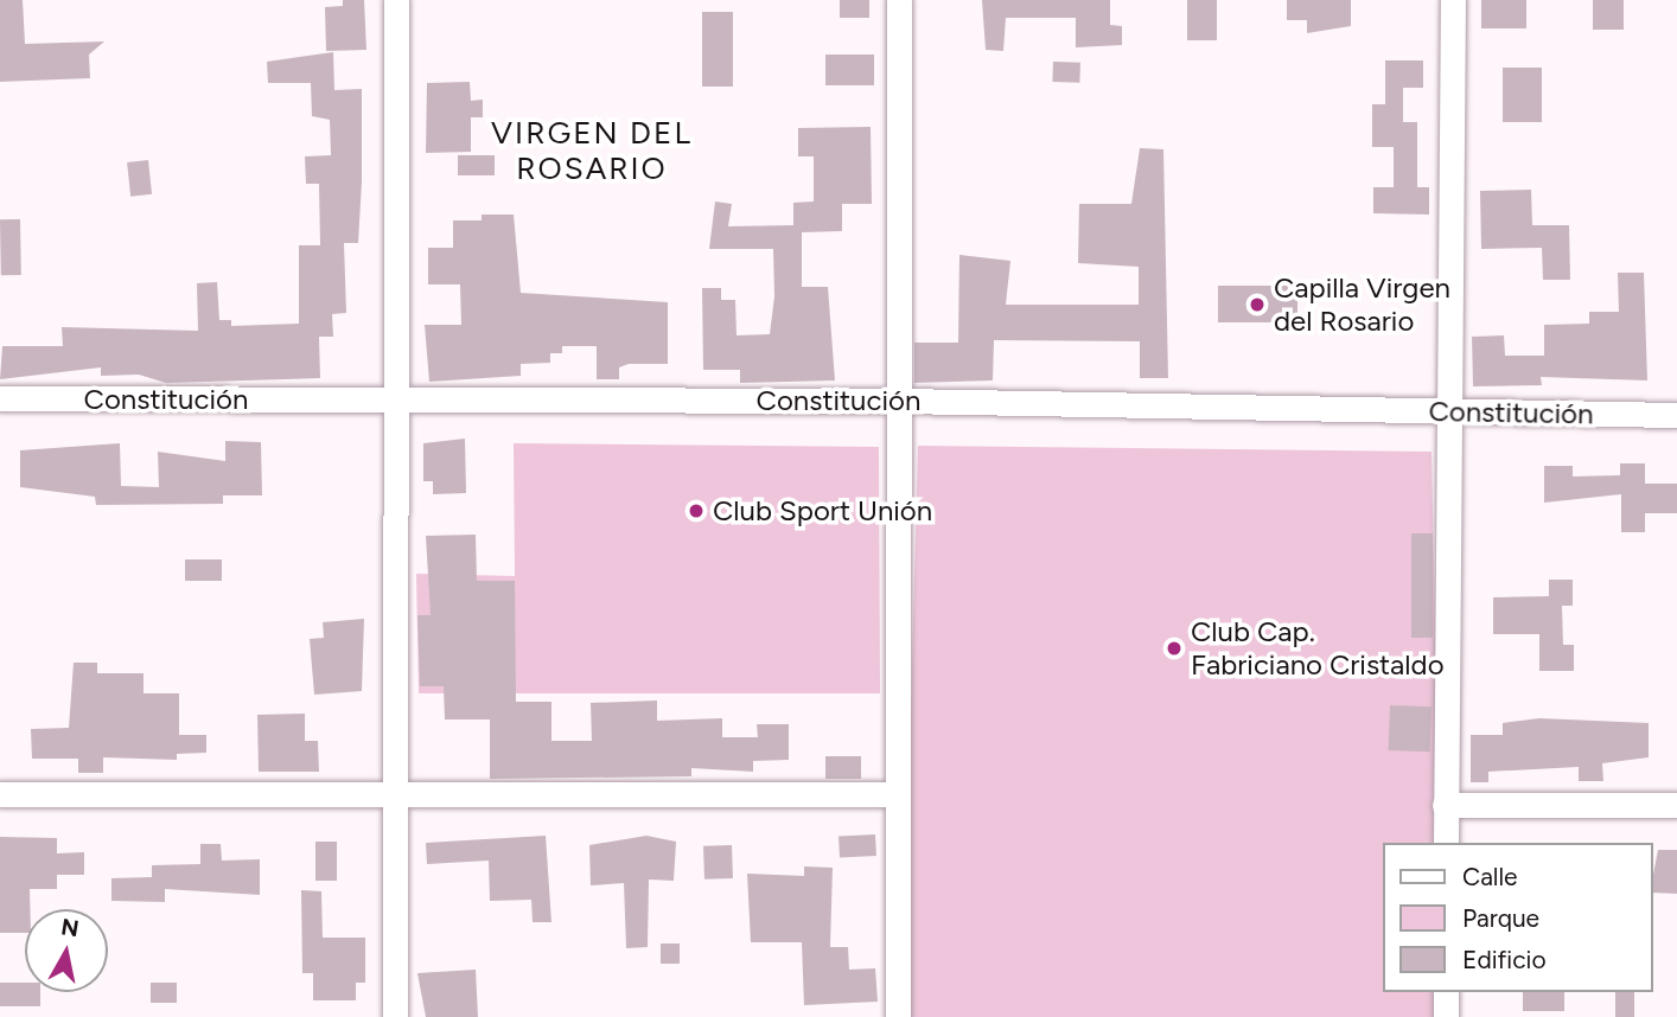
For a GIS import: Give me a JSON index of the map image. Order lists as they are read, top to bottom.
{
  "streets": {
    "street": ["Constitución"]
  },
  "districts": ["VIRGEN DEL ROSARIO"],
  "places": ["Capilla Virgen del Rosario", "Club Sport Unión", "Club Cap. Fabriciano Cristaldo"],
  "legend": ["Calle", "Parque", "Edificio"],
  "north": "top"
}
